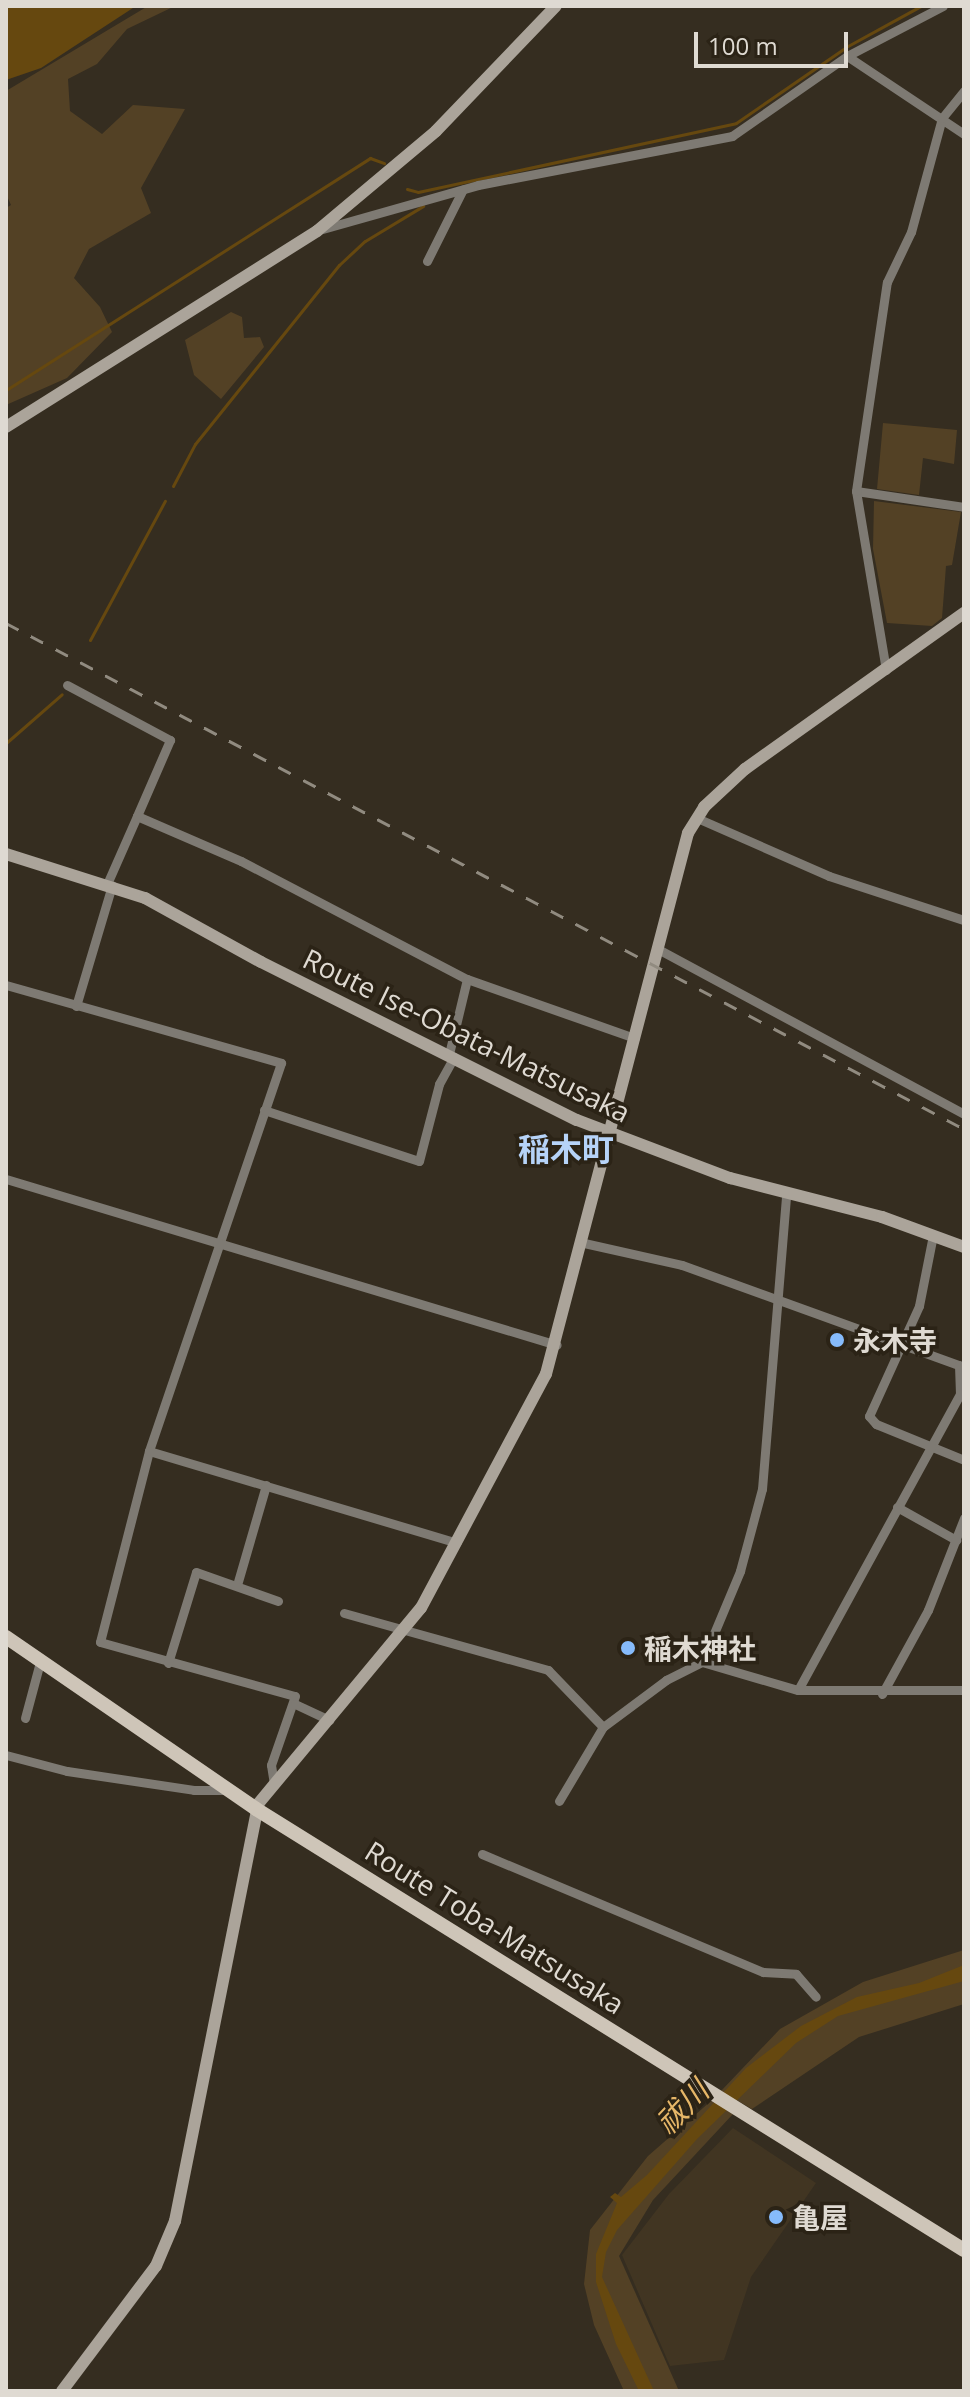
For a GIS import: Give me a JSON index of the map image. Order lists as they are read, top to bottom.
{
  "streets": {
    "main road": ["Route Toba-Matsusaka"],
    "street": ["Route Ise-Obata-Matsusaka"]
  },
  "districts": ["稲木町"],
  "water": ["祓川"],
  "places": ["永木寺", "稲木神社", "亀屋"],
  "scale_bar": "100 m"
}
